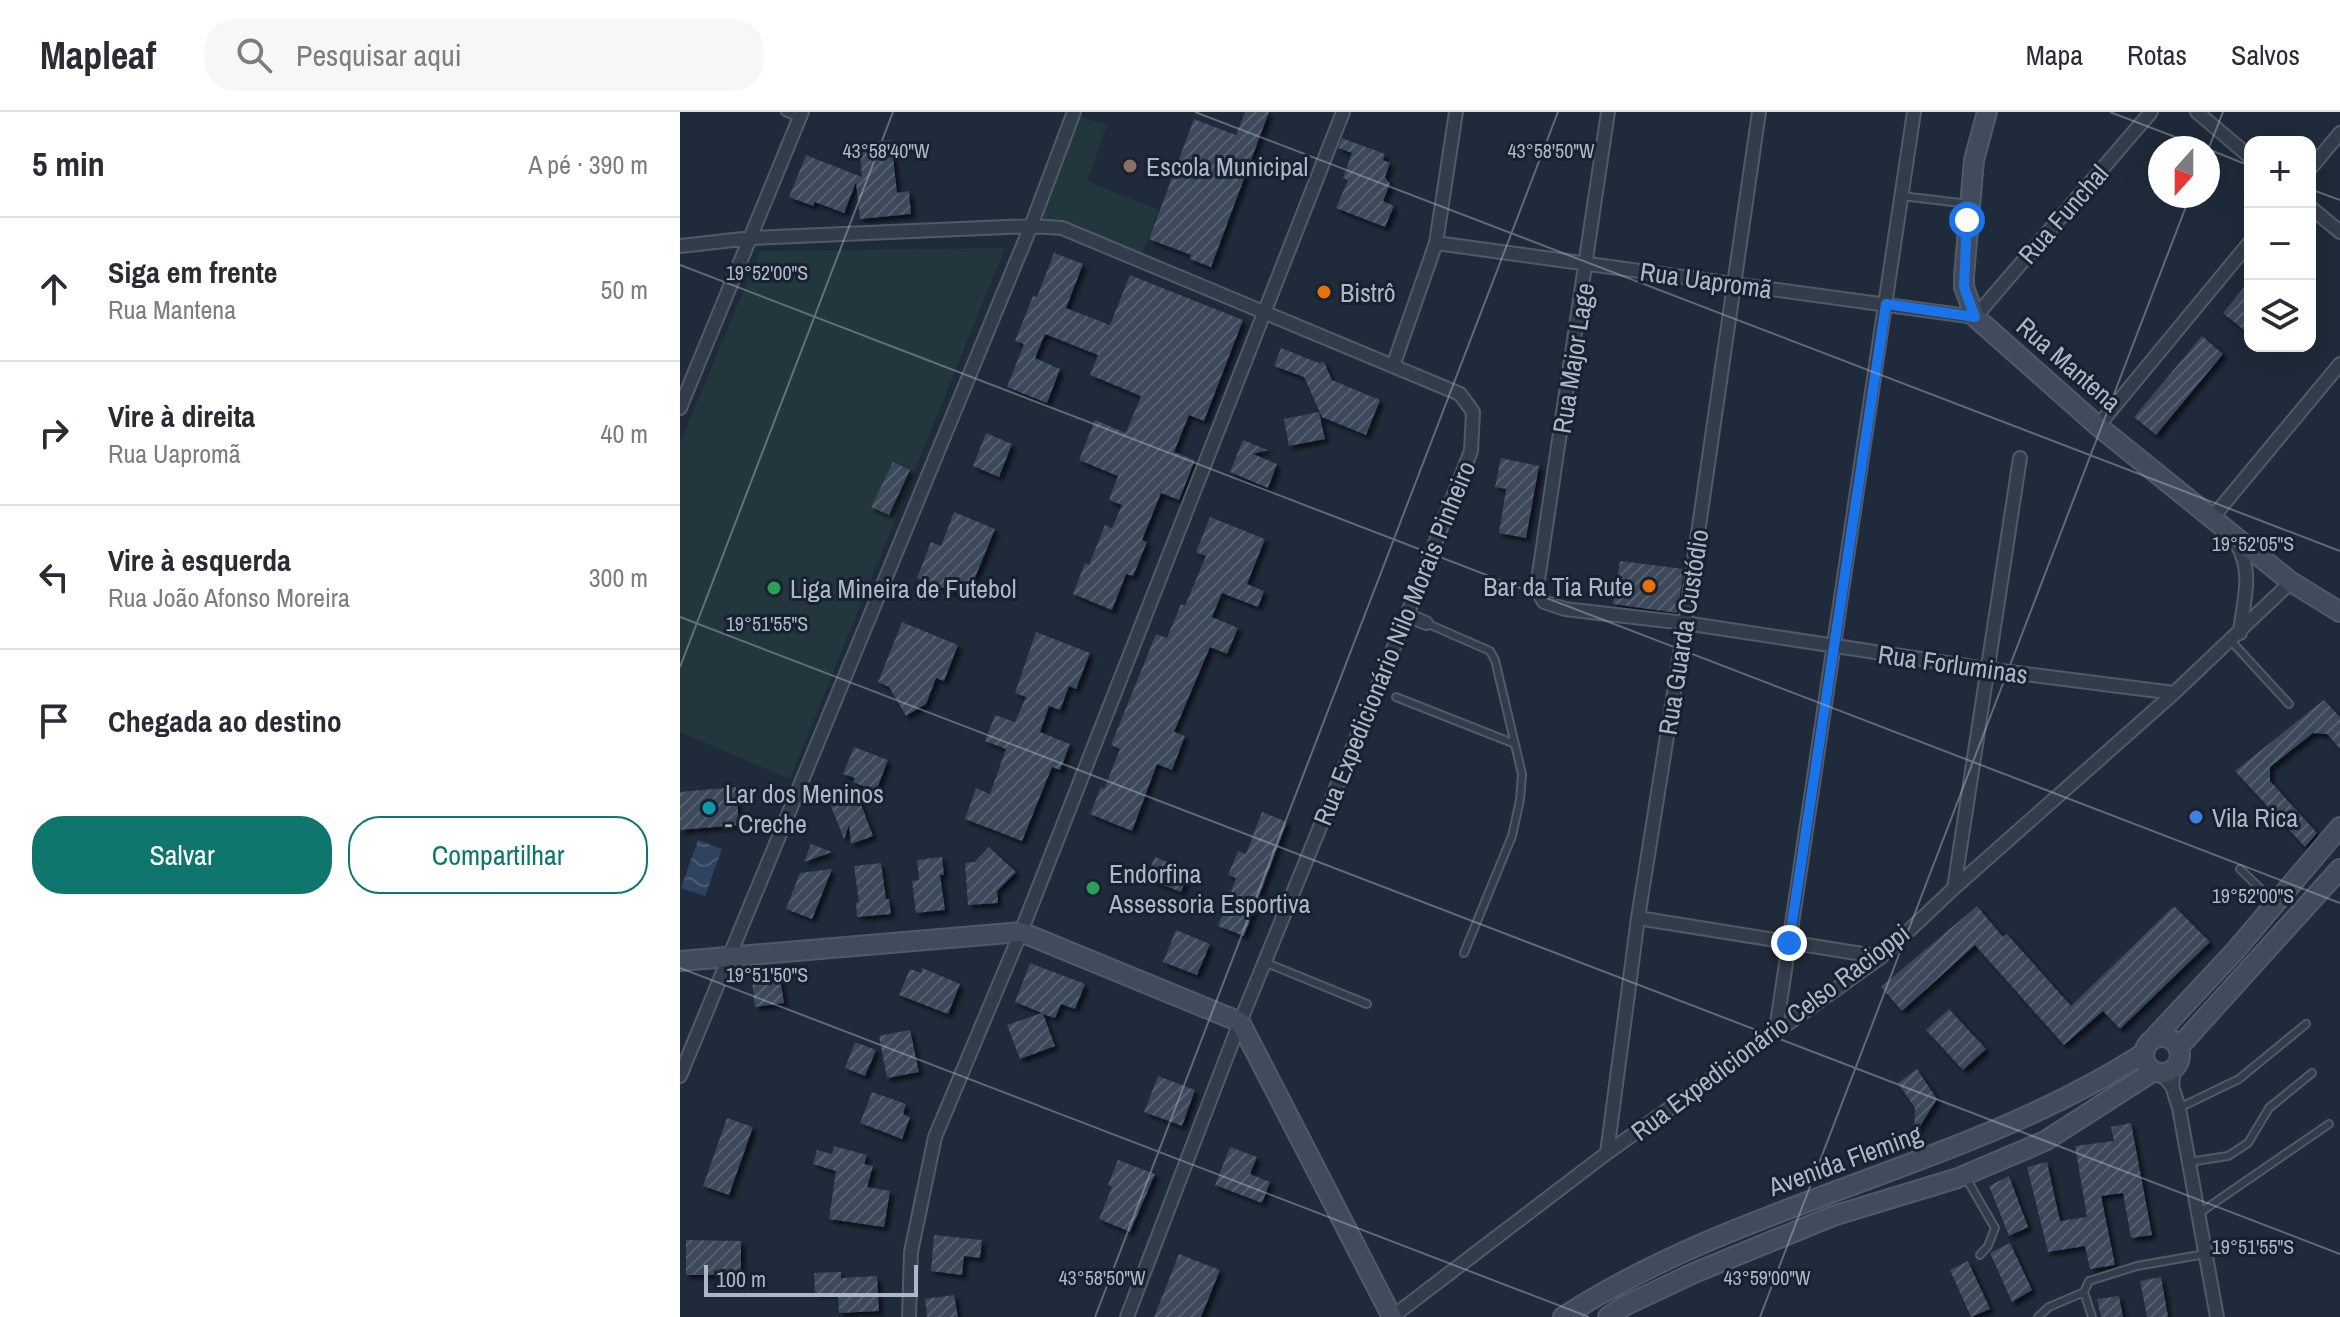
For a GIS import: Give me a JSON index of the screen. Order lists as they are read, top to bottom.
{
  "streets": {
    "street": [
      "Rua Funchal",
      "Rua Uapromã",
      "Rua Major Lage",
      "Rua Mantena",
      "Rua Guarda Custódio",
      "Rua Expedicionário Nilo Morais Pinheiro",
      "Rua Forluminas",
      "Rua Expedicionário Celso Racioppi",
      "Avenida Fleming"
    ]
  },
  "crossings": [
    ["Rua Funchal", "Rua Uapromã"],
    ["Rua Funchal", "Rua Mantena"],
    ["Rua Uapromã", "Rua Major Lage"],
    ["Rua Uapromã", "Rua Mantena"],
    ["Rua Uapromã", "Rua Guarda Custódio"],
    ["Rua Major Lage", "Rua Forluminas"],
    ["Rua Mantena", "Rua Expedicionário Celso Racioppi"],
    ["Rua Guarda Custódio", "Rua Forluminas"],
    ["Rua Guarda Custódio", "Rua Expedicionário Celso Racioppi"],
    ["Rua Forluminas", "Rua Expedicionário Celso Racioppi"]
  ],
  "places": [
    "Escola Municipal",
    "Bistrô",
    "Bar da Tia Rute",
    "Liga Mineira de Futebol",
    "Lar dos Meninos - Creche",
    "Vila Rica",
    "Endorfina Assessoria Esportiva"
  ],
  "scale_bar": "100 m",
  "north": "bottom",
  "page": {
    "header": "Mapleaf",
    "search": "Pesquisar aqui",
    "nav": ["Mapa", "Rotas", "Salvos"],
    "heading": ["5 min", "A pé · 390 m"],
    "map_buttons": ["+", "−"],
    "list": [
      ["Siga em frente", "Rua Mantena", "50 m"],
      ["Vire à direita", "Rua Uapromã", "40 m"],
      ["Vire à esquerda", "Rua João Afonso Moreira", "300 m"],
      "Chegada ao destino"
    ],
    "buttons": ["Salvar", "Compartilhar"],
    "scale": "100 m"
  },
  "coordinates": [
    "43°58'50\"W",
    "43°58'40\"W",
    "19°52'00\"S",
    "19°52'05\"S",
    "19°51'55\"S",
    "19°51'50\"S",
    "43°59'00\"W"
  ]
}
